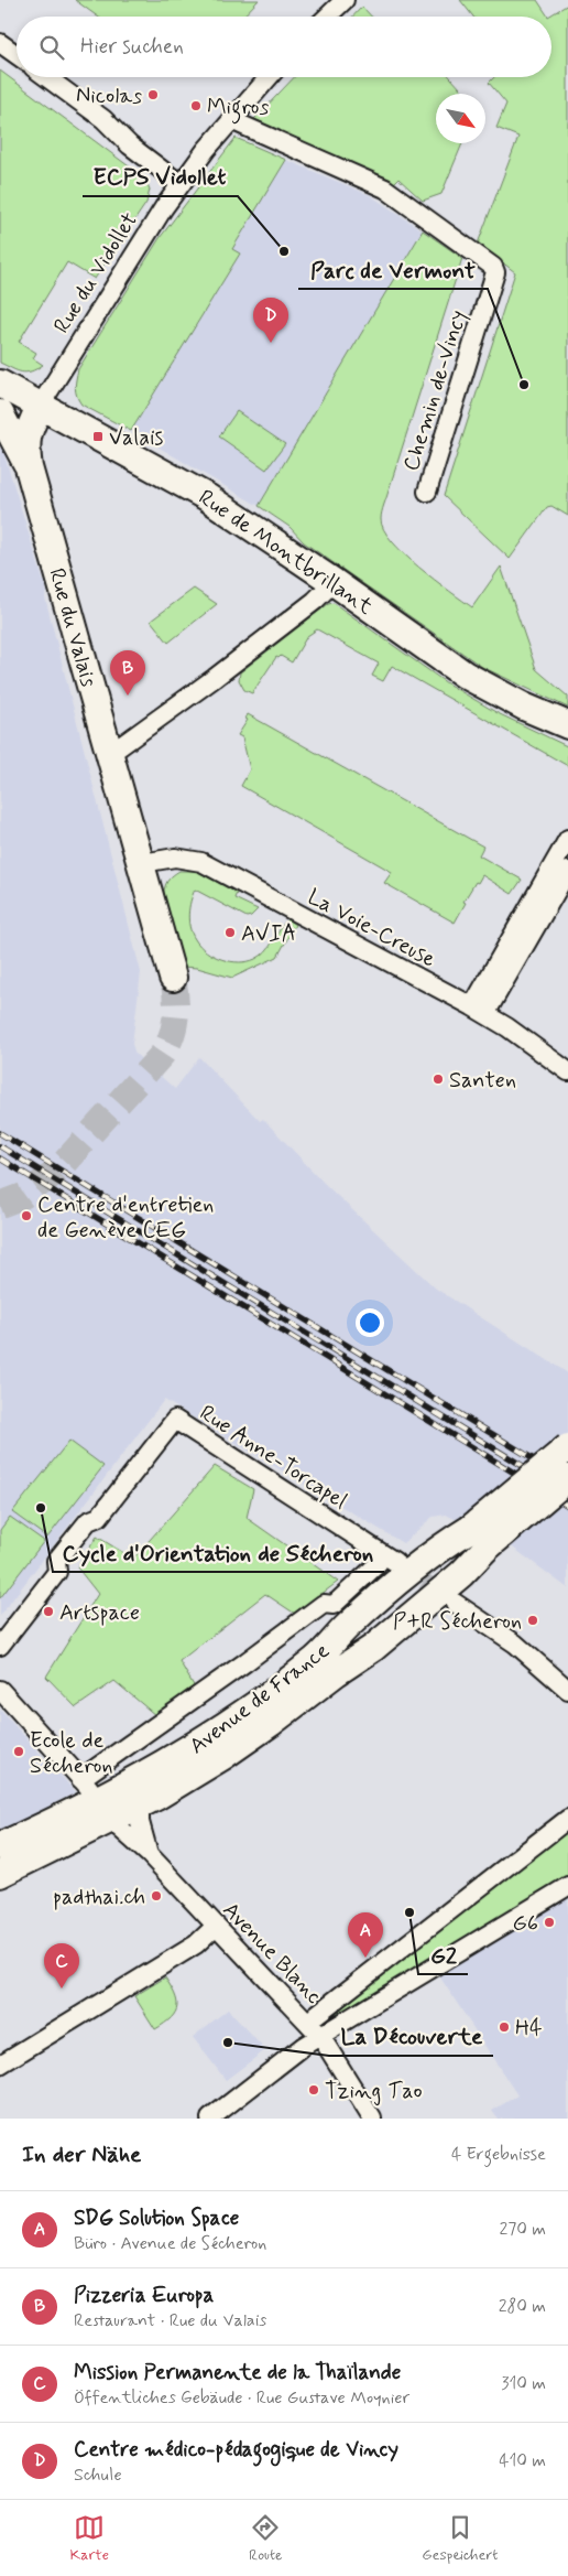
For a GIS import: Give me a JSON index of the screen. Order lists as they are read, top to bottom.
{
  "streets": {
    "main road": ["Rue de Montbrillant", "Rue du Valais", "Avenue de France"],
    "street": [
      "Rue du Vidollet",
      "Chemin de-Vincy",
      "La Voie-Creuse",
      "Rue Anne-Torcapel",
      "Avenue Blanc"
    ]
  },
  "crossings": [
    ["Rue du Vidollet", "Chemin de-Vincy"],
    ["Rue du Vidollet", "Rue de Montbrillant"],
    ["Rue du Vidollet", "Rue du Valais"],
    ["Rue de Montbrillant", "Rue du Valais"],
    ["Rue du Valais", "La Voie-Creuse"],
    ["Rue Anne-Torcapel", "Avenue de France"],
    ["Avenue de France", "Avenue Blanc"]
  ],
  "places": {
    "other": [
      "Nicolas",
      "Migros",
      "ECPS Vidollet",
      "Parc de Vermont",
      "AVIA",
      "Santen",
      "Centre d'entretien de Genève CEG",
      "Cycle d'Orientation de Sécheron",
      "Artspace",
      "P+R Sécheron",
      "Ecole de Sécheron",
      "padthai.ch",
      "G2",
      "G6",
      "H4",
      "La Découverte",
      "Tzing Tao"
    ],
    "transit": ["Valais"]
  },
  "north": "bottom right",
  "page": {
    "search": "Hier suchen",
    "pins": [
      "D",
      "B",
      "A",
      "C"
    ],
    "heading": ["In der Nähe", "4 Ergebnisse"],
    "list": [
      {
        "mark": "A",
        "name": "SDG Solution Space",
        "note": "Büro · Avenue de Sécheron",
        "value": "270 m"
      },
      {
        "mark": "B",
        "name": "Pizzeria Europa",
        "note": "Restaurant · Rue du Valais",
        "value": "280 m"
      },
      {
        "mark": "C",
        "name": "Mission Permanente de la Thaïlande",
        "note": "Öffentliches Gebäude · Rue Gustave Moynier",
        "value": "310 m"
      },
      {
        "mark": "D",
        "name": "Centre médico-pédagogique de Vincy",
        "note": "Schule",
        "value": "410 m"
      }
    ],
    "nav": ["Karte", "Route", "Gespeichert"]
  }
}
